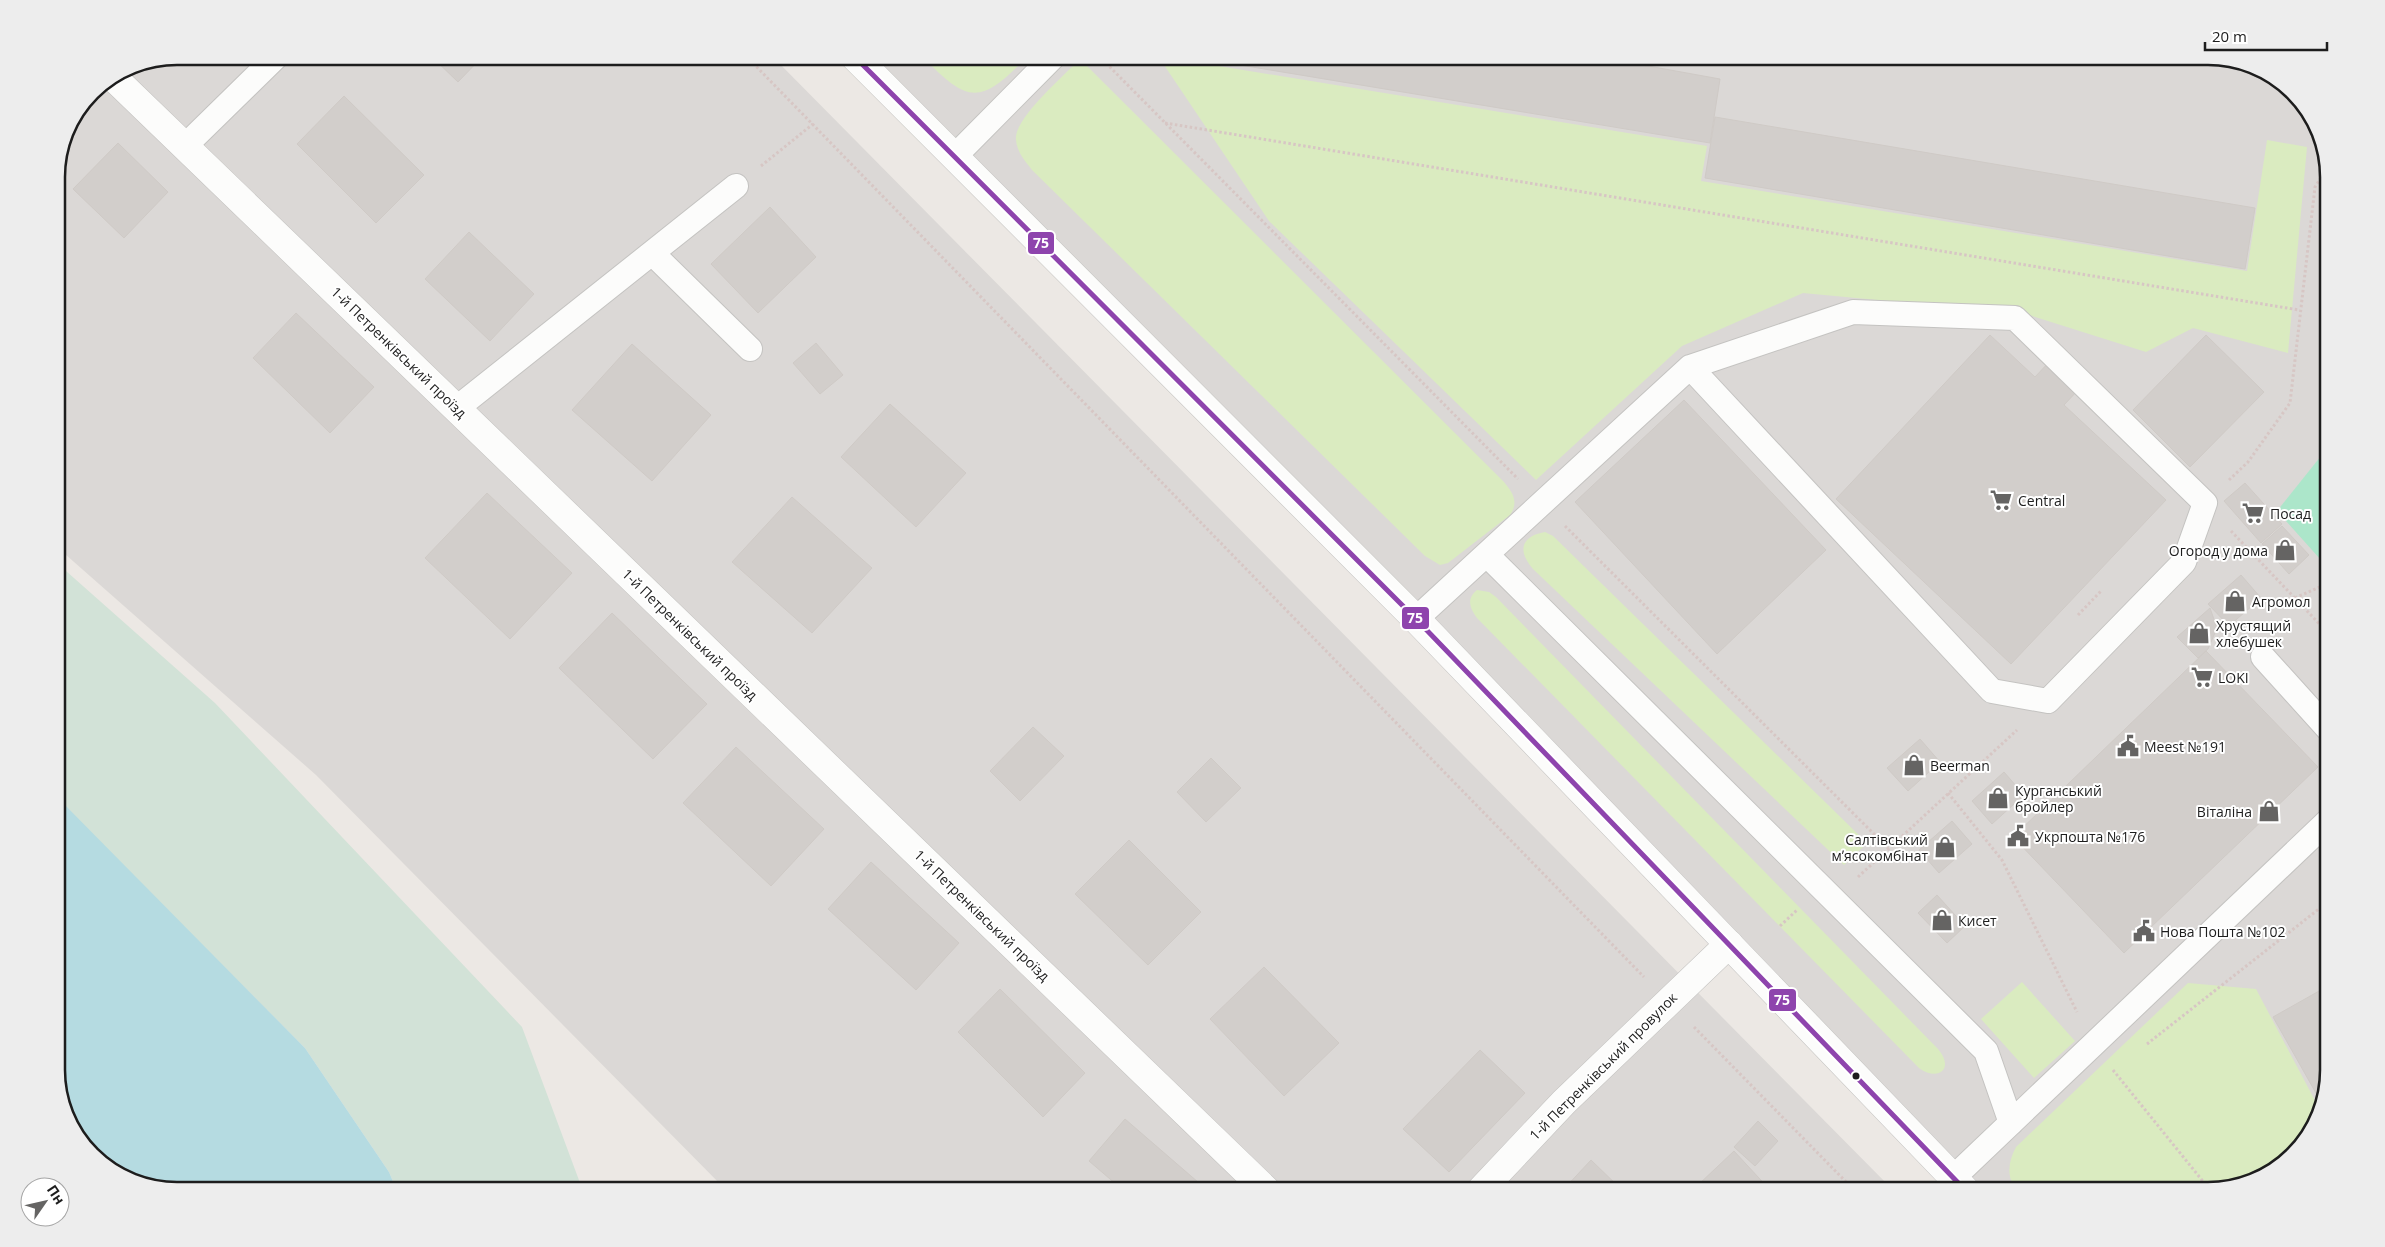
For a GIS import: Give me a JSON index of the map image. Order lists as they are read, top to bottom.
{
  "streets": {
    "street": ["1-й Петренківський проїзд", "1-й Петренківський провулок"]
  },
  "places": {
    "supermarket": ["Central", "Посад", "LOKI"],
    "shop": [
      "Огород у дома",
      "Агромол",
      "Хрустящий хлебушек",
      "Beerman",
      "Курганський бройлер",
      "Віталіна",
      "Салтівський мʼясокомбінат",
      "Кисет"
    ],
    "public building": ["Meest №191", "Укрпошта №176", "Нова Пошта №102"]
  },
  "lines": ["transit line 75"],
  "scale_bar": "20 m",
  "north": "top right"
}
